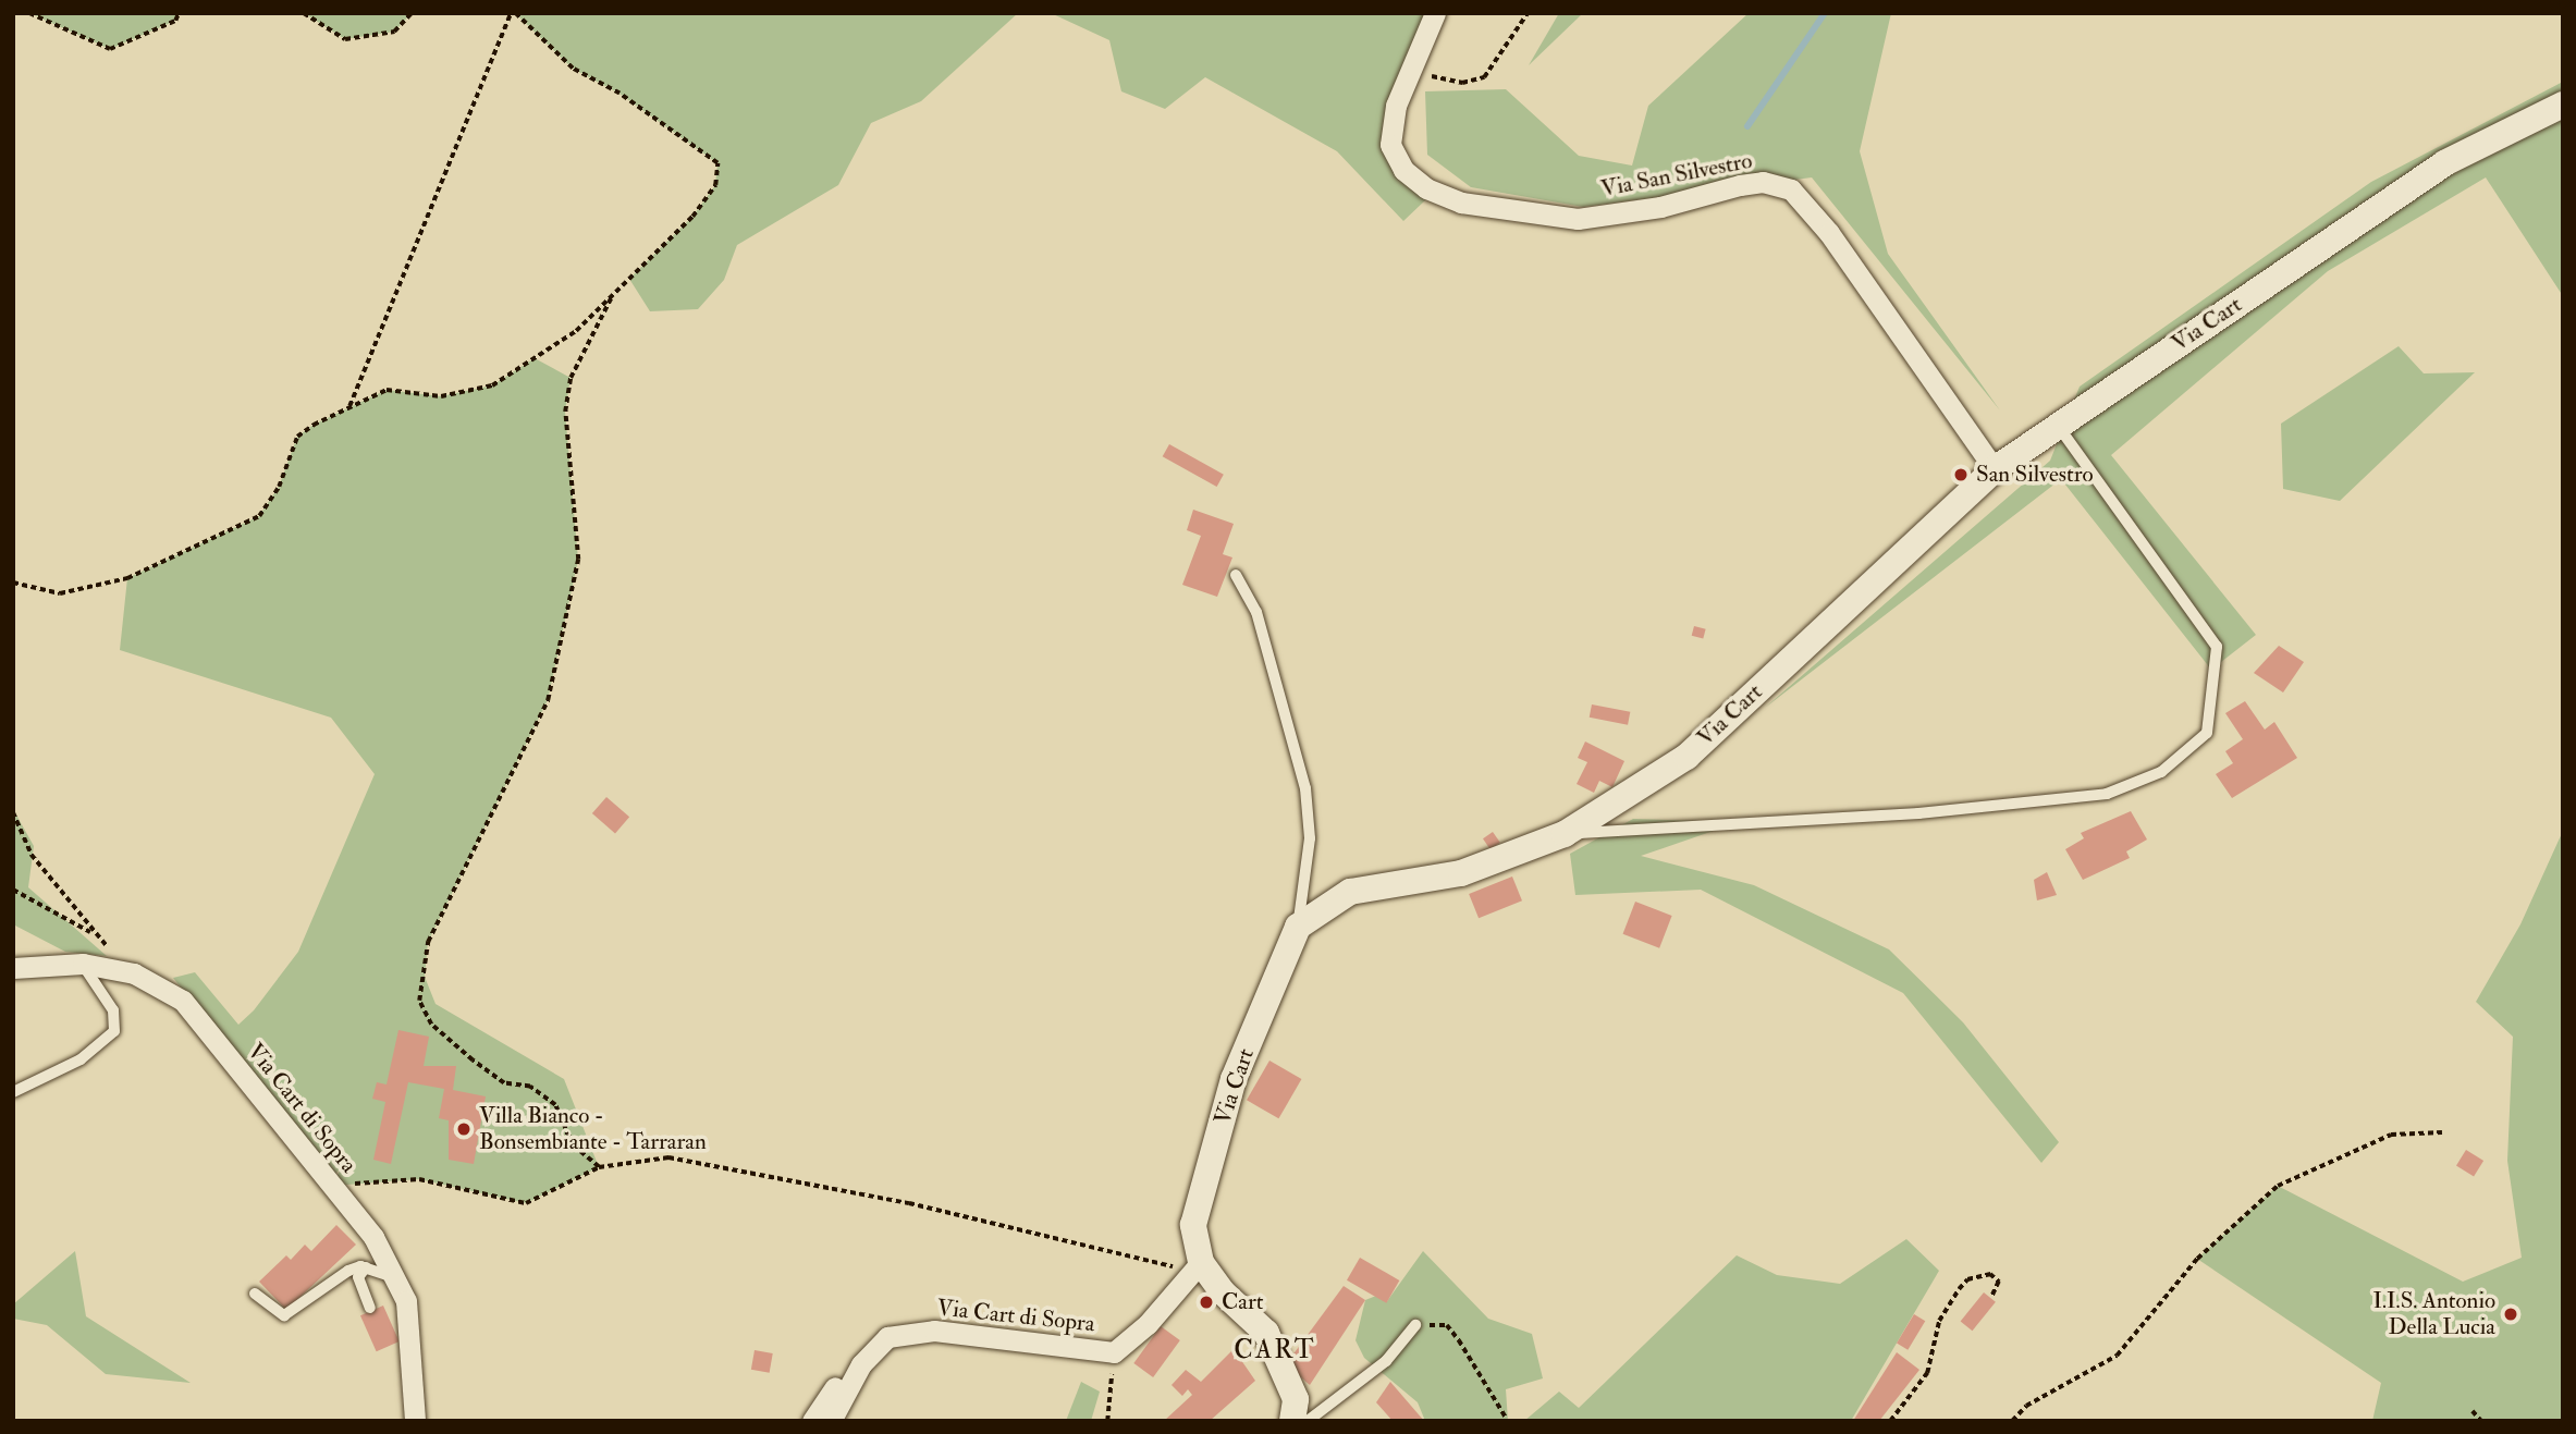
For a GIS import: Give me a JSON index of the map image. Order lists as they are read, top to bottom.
{
  "streets": {
    "street": ["Via San Silvestro", "Via Cart", "Via Cart di Sopra"]
  },
  "crossings": [
    ["Via San Silvestro", "Via Cart"],
    ["Via Cart", "Via Cart di Sopra"]
  ],
  "districts": ["CART"],
  "places": [
    "San Silvestro",
    "Villa Bianco - Bonsembiante - Tarraran",
    "Cart",
    "I.I.S. Antonio Della Lucia"
  ]
}
